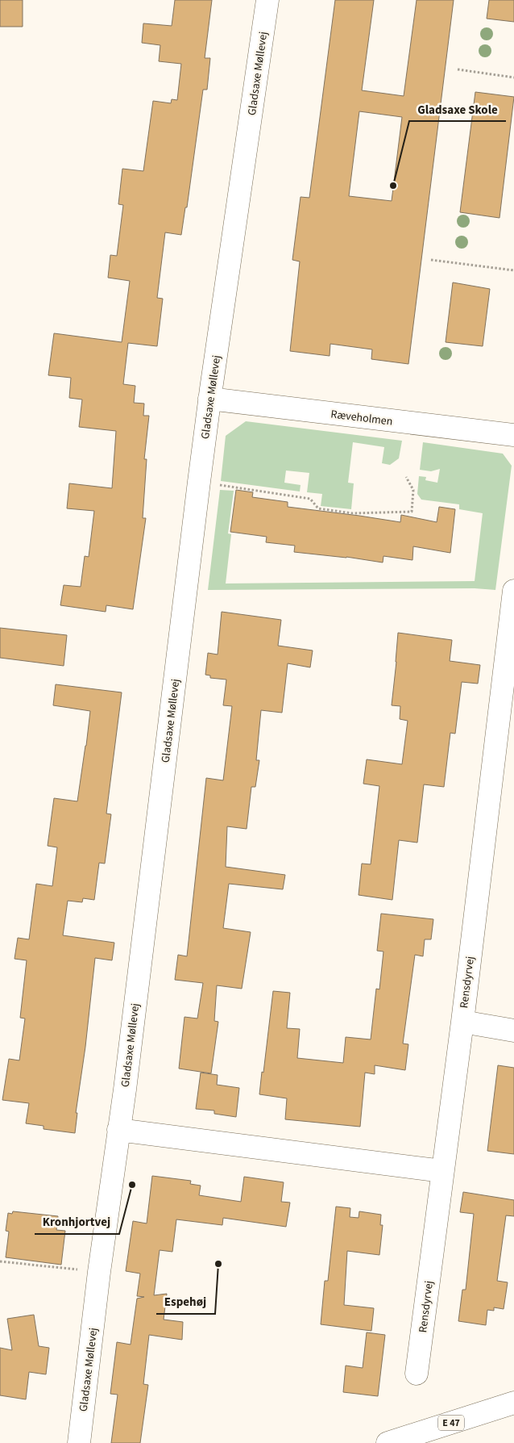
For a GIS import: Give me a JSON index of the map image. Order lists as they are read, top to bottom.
{
  "streets": {
    "main road": [
      "Gladsaxe Møllevej",
      "Ræveholmen",
      "Rensdyrvej",
      "E 47"
    ]
  },
  "crossings": [
    ["Gladsaxe Møllevej", "Ræveholmen"]
  ],
  "places": ["Gladsaxe Skole", "Kronhjortvej", "Espehøj"]
}
